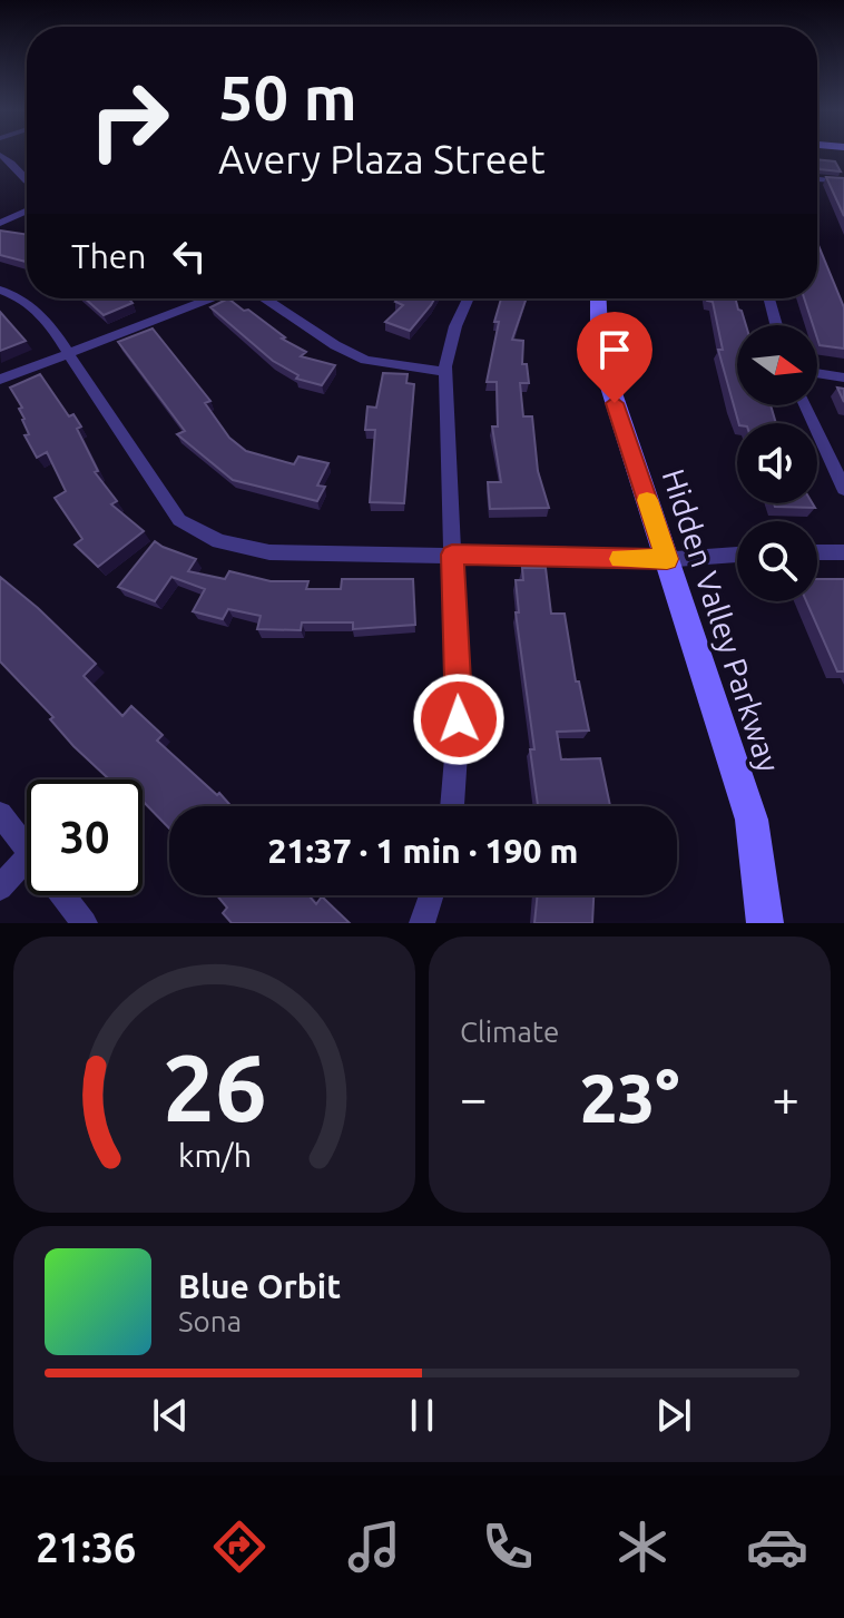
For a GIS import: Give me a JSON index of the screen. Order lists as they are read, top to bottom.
{
  "streets": {
    "street": ["Hidden Valley Parkway"]
  },
  "north": "right",
  "page": {
    "turn": ["50 m", "Avery Plaza Street"],
    "then": "Then",
    "limit": "30",
    "trip": "21:37 · 1 min · 190 m",
    "tile": "Climate",
    "heat": ["−", "23°", "+"],
    "song": ["Blue Orbit", "Sona"],
    "tabs": "21:36",
    "gauge": ["26", "km/h"]
  }
}
